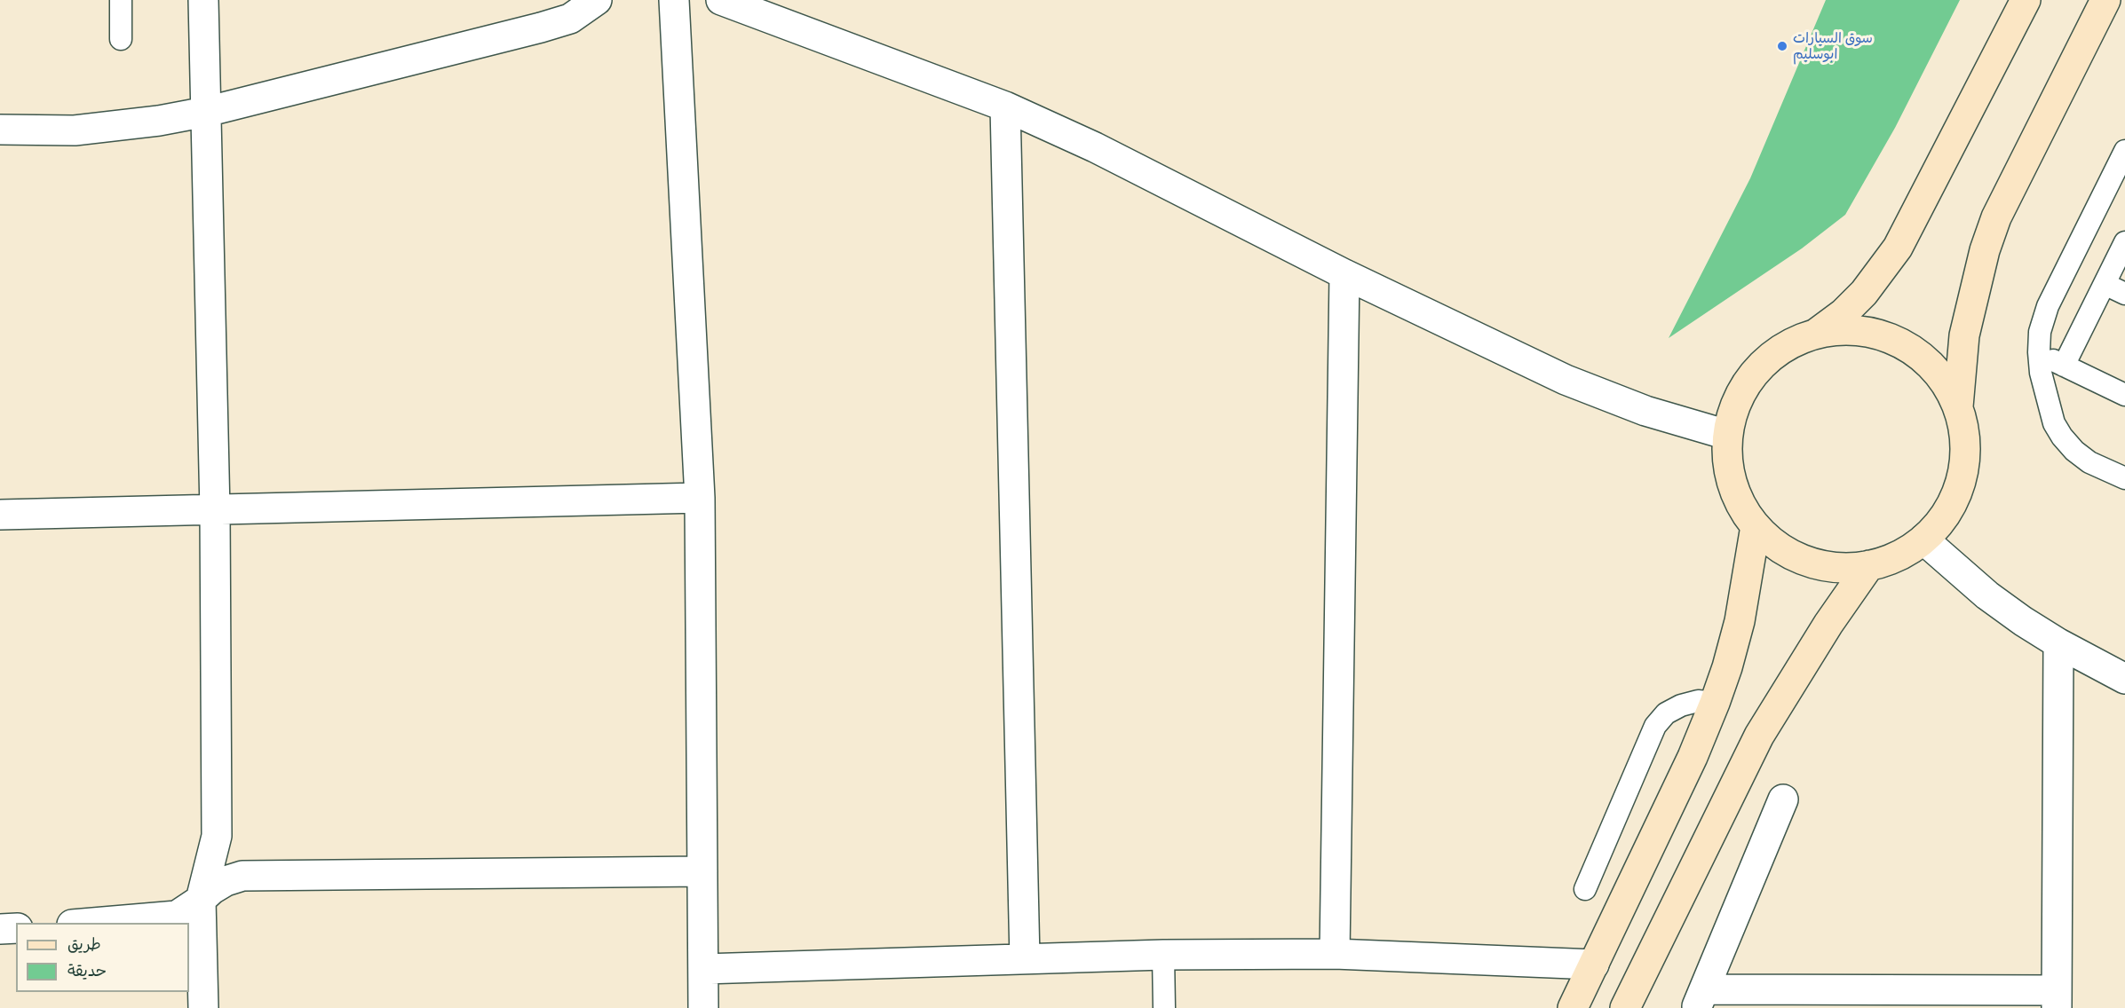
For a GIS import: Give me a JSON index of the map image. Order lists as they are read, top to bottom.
{
  "places": ["سوق السيارات ابوسليم"],
  "legend": ["طريق", "حديقة"]
}
